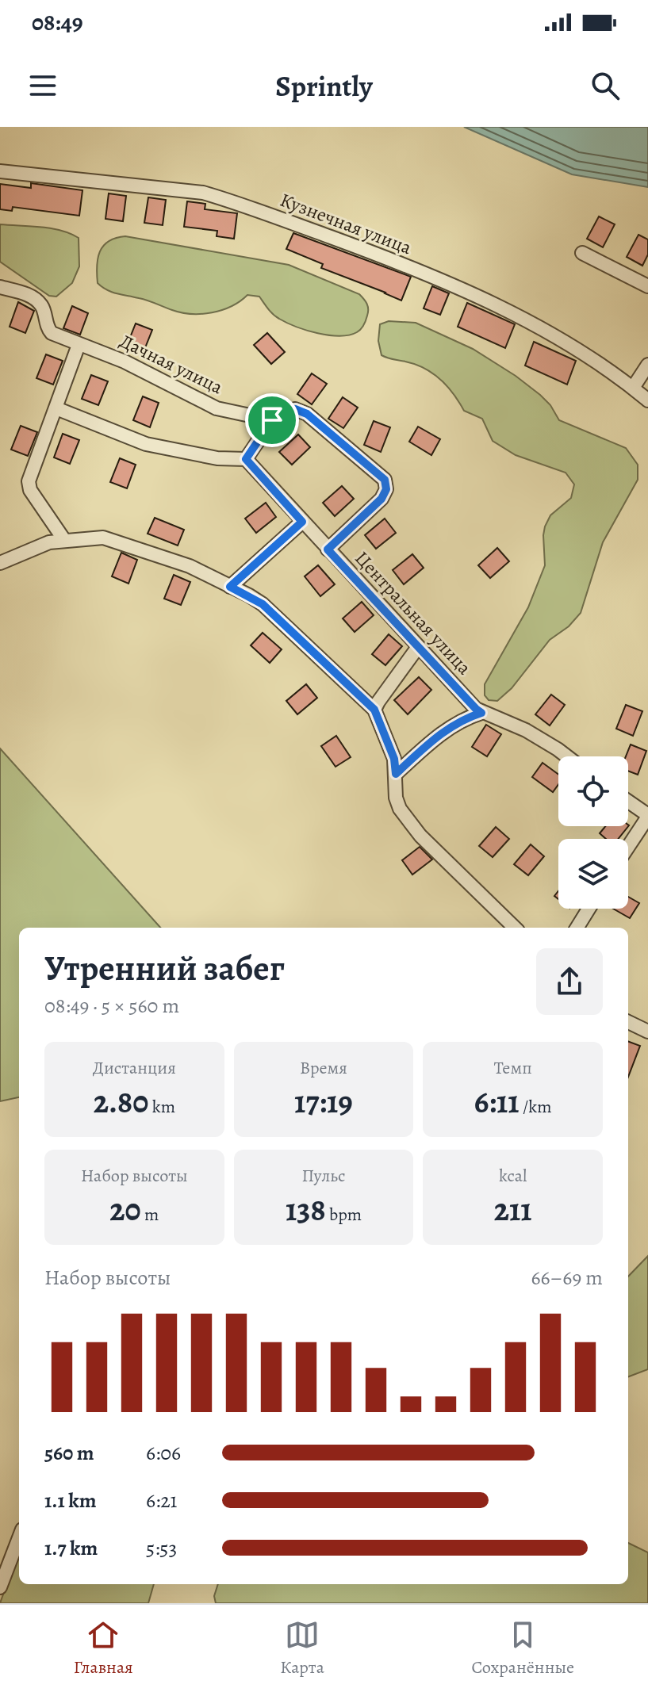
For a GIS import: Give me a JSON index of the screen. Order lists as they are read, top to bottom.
{
  "streets": {
    "street": ["Кузнечная улица", "Дачная улица", "Центральная улица"]
  },
  "page": {
    "status": "08:49",
    "header": "Sprintly",
    "heading": ["Утренний забег", "08:49 · 5 × 560 m"],
    "stats": [
      ["Дистанция", "2.80 km"],
      ["Время", "17:19"],
      ["Темп", "6:11 /km"],
      ["Набор высоты", "20 m"],
      ["Пульс", "138 bpm"],
      ["kcal", "211"]
    ],
    "chart": ["Набор высоты", "66–69 m"],
    "list": [
      {
        "name": "560 m",
        "note": "6:06"
      },
      {
        "name": "1.1 km",
        "note": "6:21"
      },
      {
        "name": "1.7 km",
        "note": "5:53"
      }
    ],
    "tabs": ["Главная", "Карта", "Сохранённые"]
  }
}
